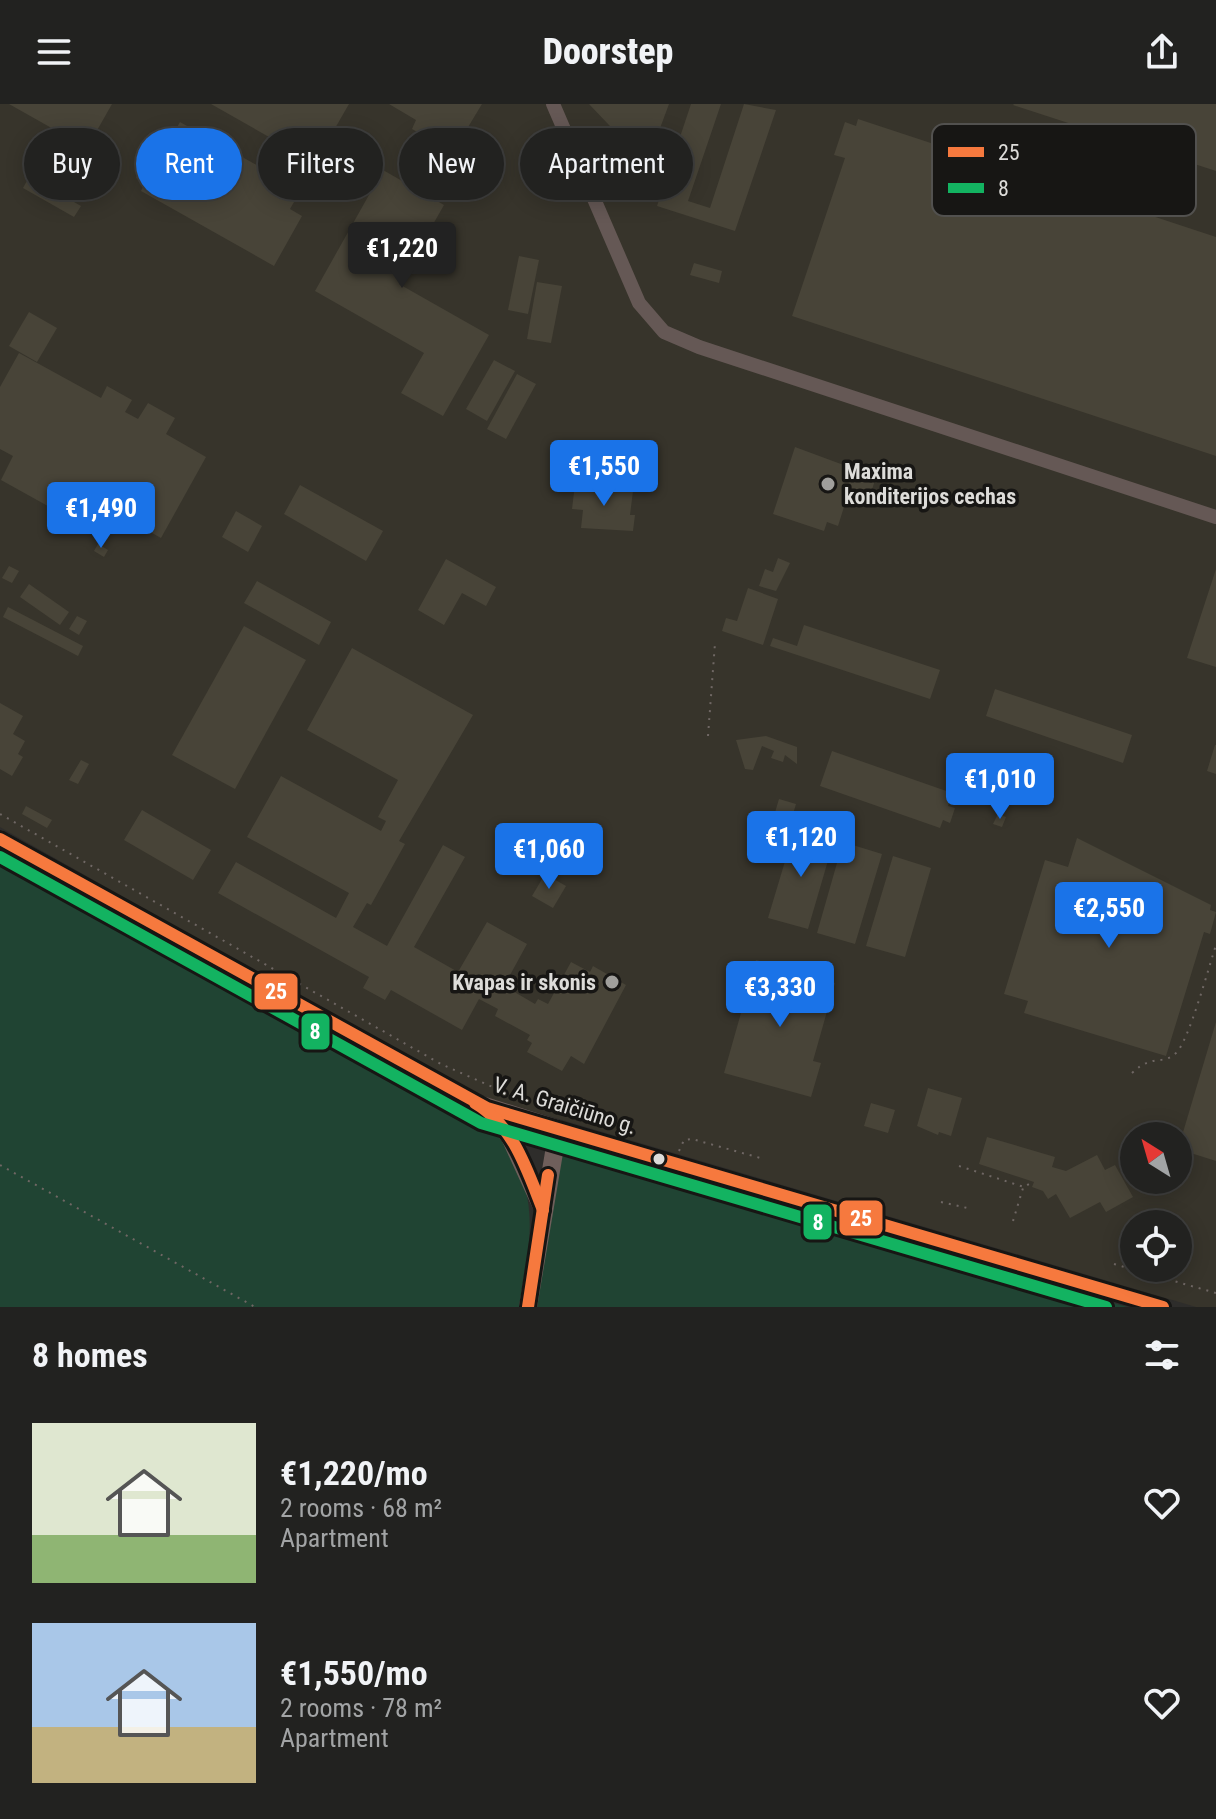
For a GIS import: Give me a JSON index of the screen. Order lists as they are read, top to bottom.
{
  "streets": {
    "main road": ["V. A. Graičiūno g."]
  },
  "places": ["Maxima konditerijos cechas", "Kvapas ir skonis"],
  "lines": ["transit line 25", "transit line 8"],
  "legend": ["25", "8"],
  "north": "top left",
  "page": {
    "header": "Doorstep",
    "chip": [
      "Buy",
      "Rent",
      "Filters",
      "New",
      "Apartment"
    ],
    "price": [
      "€1,220",
      "€1,550",
      "€1,490",
      "€1,010",
      "€1,120",
      "€1,060",
      "€2,550",
      "€3,330"
    ],
    "heading": "8 homes",
    "list": [
      {
        "name": "€1,220/mo",
        "note": "2 rooms · 68 m² · Apartment"
      },
      {
        "name": "€1,550/mo",
        "note": "2 rooms · 78 m² · Apartment"
      }
    ]
  }
}
